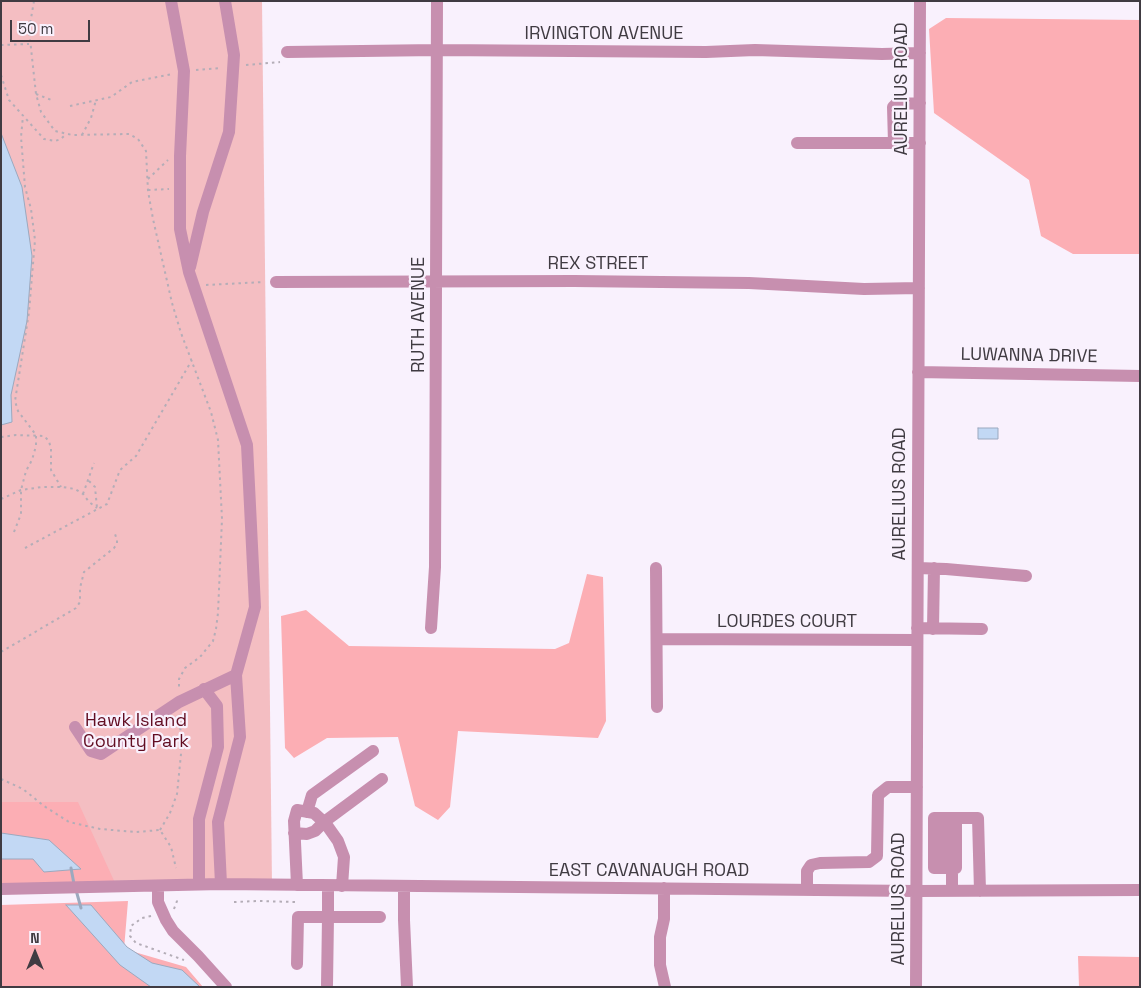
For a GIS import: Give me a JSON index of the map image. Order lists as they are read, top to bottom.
{
  "streets": {
    "street": [
      "IRVINGTON AVENUE",
      "AURELIUS ROAD",
      "REX STREET",
      "RUTH AVENUE",
      "LUWANNA DRIVE",
      "LOURDES COURT",
      "EAST CAVANAUGH ROAD"
    ]
  },
  "crossings": [
    ["IRVINGTON AVENUE", "AURELIUS ROAD"],
    ["IRVINGTON AVENUE", "RUTH AVENUE"],
    ["AURELIUS ROAD", "REX STREET"],
    ["AURELIUS ROAD", "LUWANNA DRIVE"],
    ["AURELIUS ROAD", "LOURDES COURT"],
    ["AURELIUS ROAD", "EAST CAVANAUGH ROAD"],
    ["REX STREET", "RUTH AVENUE"]
  ],
  "parks": ["Hawk Island County Park"],
  "scale_bar": "50 m",
  "north": "top"
}
